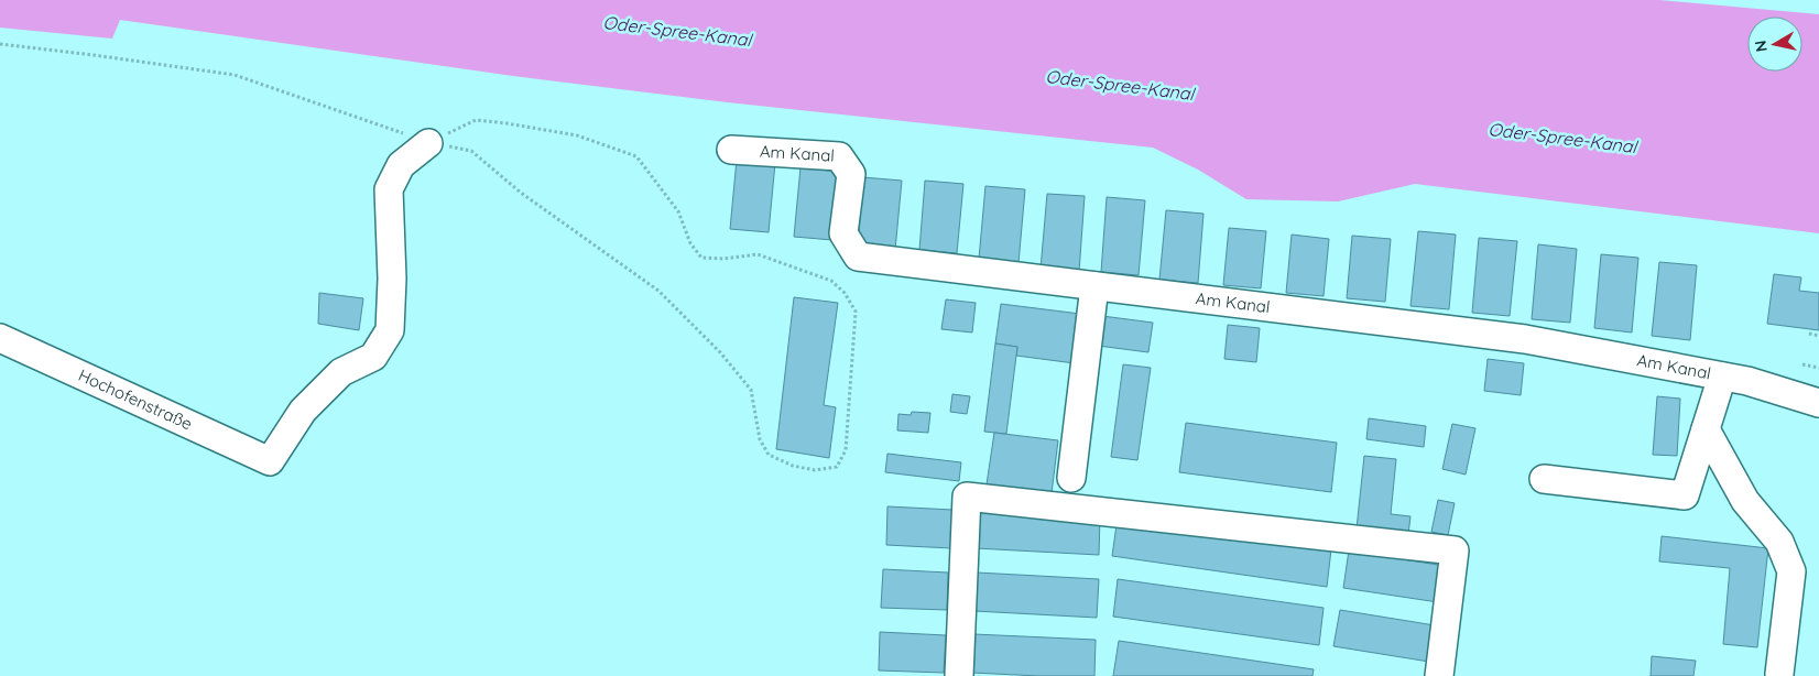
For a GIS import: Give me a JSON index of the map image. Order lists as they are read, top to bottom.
{
  "streets": {
    "street": ["Am Kanal", "Hochofenstraße"]
  },
  "water": ["Oder-Spree-Kanal"],
  "north": "left"
}
